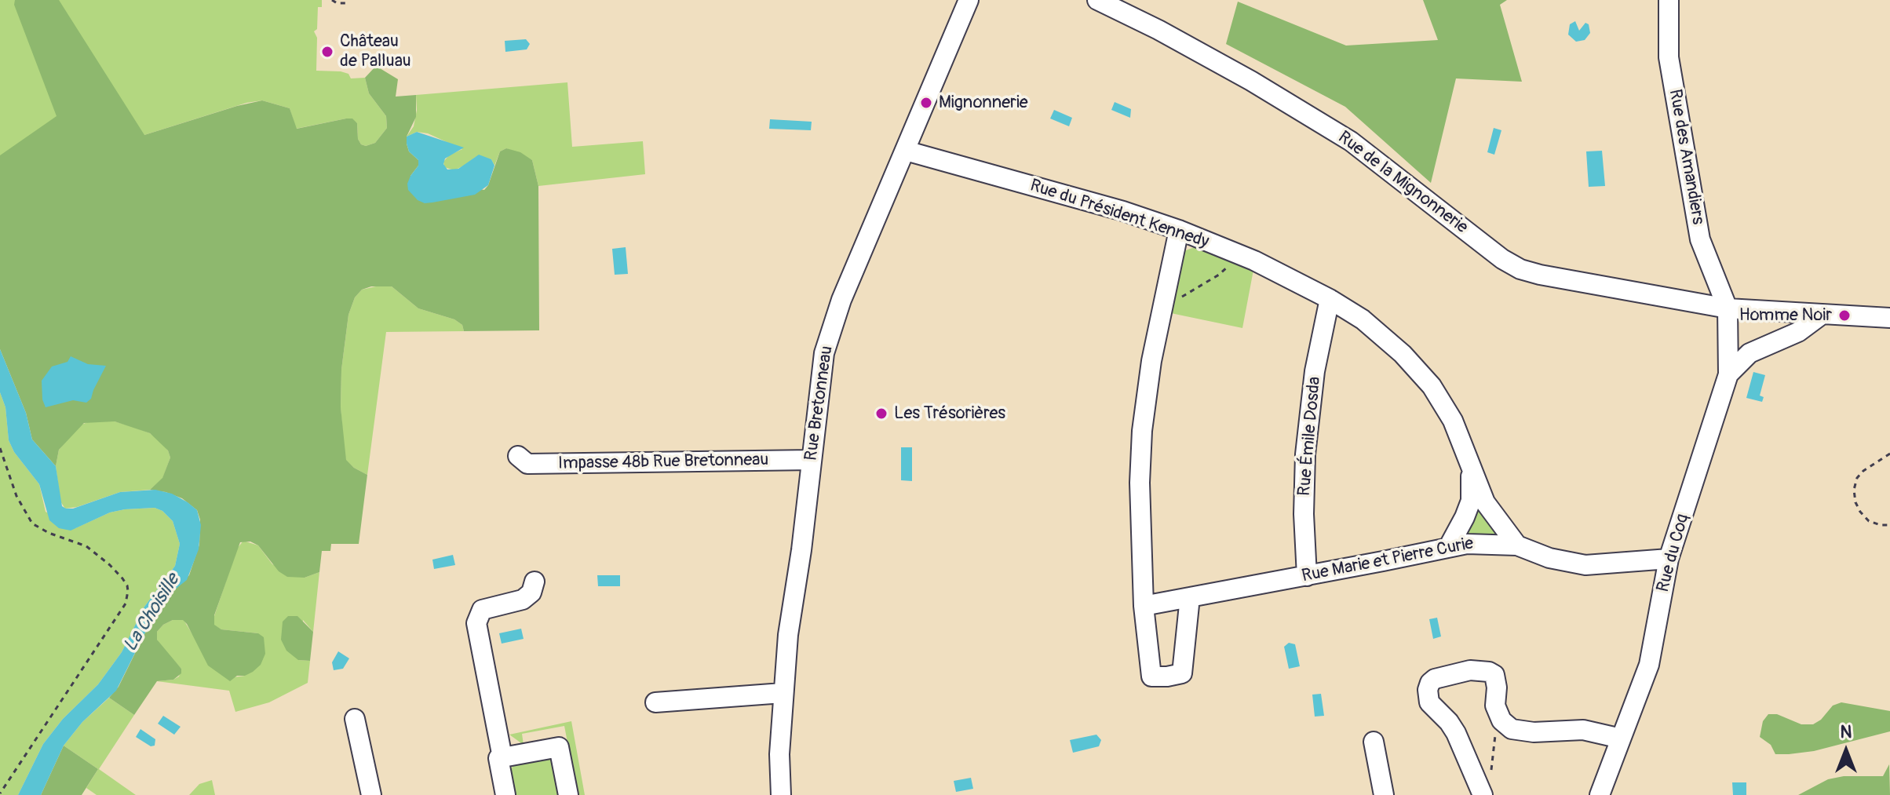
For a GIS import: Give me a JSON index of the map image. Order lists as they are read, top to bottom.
{
  "streets": {
    "street": [
      "Rue des Amandiers",
      "Rue de la Mignonnerie",
      "Rue du Président Kennedy",
      "Rue Bretonneau",
      "Rue Émile Dosda",
      "Impasse 48b Rue Bretonneau",
      "Rue du Coq",
      "Rue Marie et Pierre Curie"
    ]
  },
  "crossings": [
    ["Rue des Amandiers", "Rue de la Mignonnerie"],
    ["Rue des Amandiers", "Rue du Coq"],
    ["Rue de la Mignonnerie", "Rue du Coq"],
    ["Rue du Président Kennedy", "Rue Bretonneau"],
    ["Rue du Président Kennedy", "Rue Émile Dosda"],
    ["Rue du Président Kennedy", "Rue Marie et Pierre Curie"],
    ["Rue Bretonneau", "Impasse 48b Rue Bretonneau"],
    ["Rue Émile Dosda", "Rue Marie et Pierre Curie"],
    ["Rue du Coq", "Rue Marie et Pierre Curie"]
  ],
  "water": ["La Choisille"],
  "places": [
    "Château de Palluau",
    "Mignonnerie",
    "Homme Noir",
    "Les Trésorières"
  ],
  "north": "top"
}
